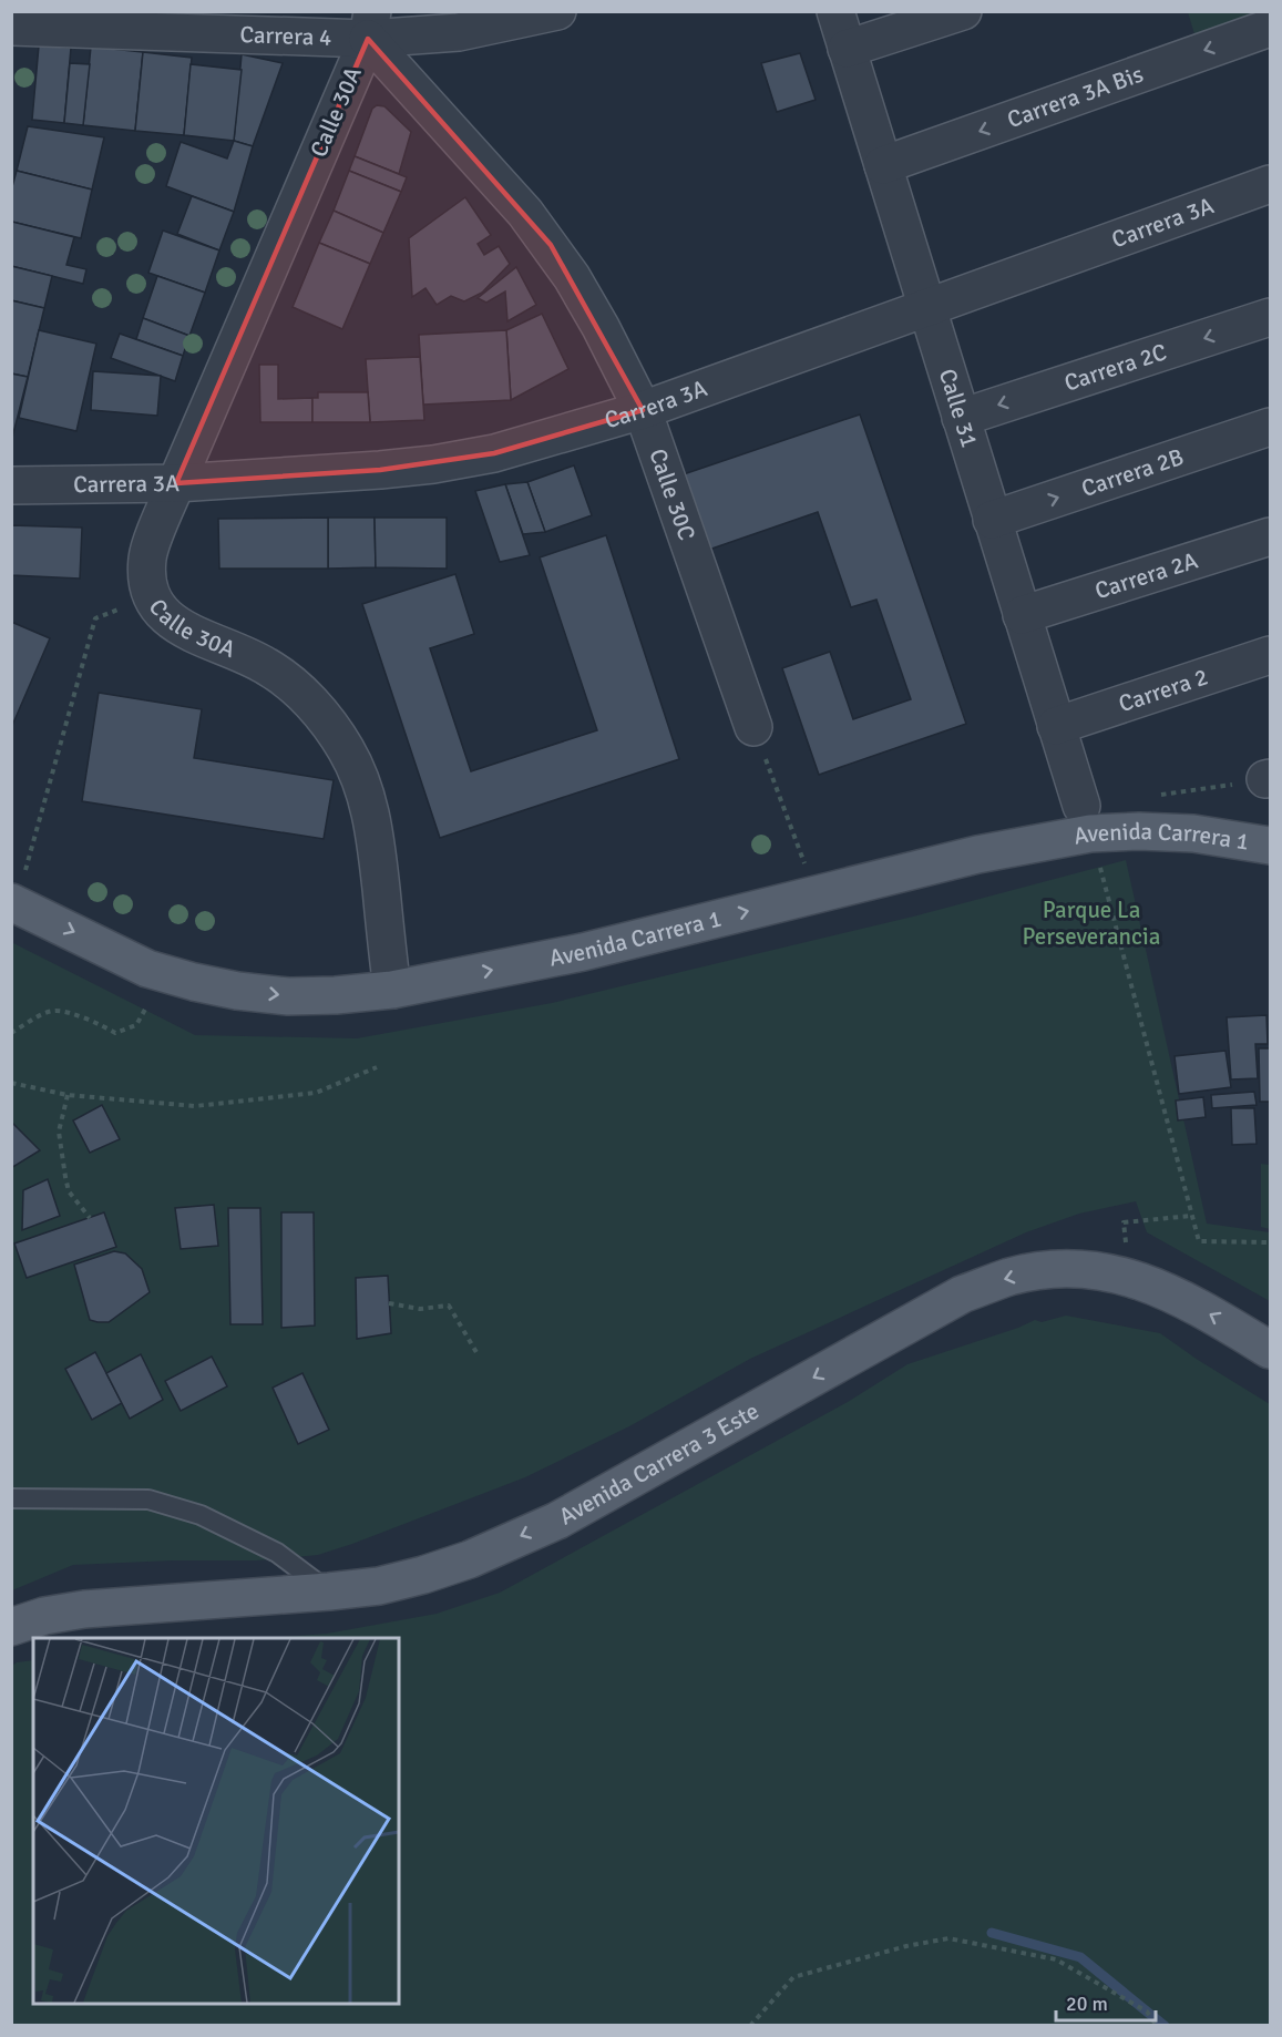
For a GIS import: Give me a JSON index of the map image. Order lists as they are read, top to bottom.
{
  "streets": {
    "main road": ["Avenida Carrera 1", "Avenida Carrera 3 Este"],
    "street": [
      "Carrera 4",
      "Carrera 3A Bis",
      "Calle 30A",
      "Carrera 3A",
      "Carrera 2C",
      "Calle 31",
      "Carrera 2B",
      "Calle 30C",
      "Carrera 2A",
      "Carrera 2"
    ]
  },
  "crossings": [
    ["Carrera 4", "Calle 30A"],
    ["Carrera 4", "Calle 30C"],
    ["Carrera 3A Bis", "Calle 31"],
    ["Calle 30A", "Carrera 3A"],
    ["Calle 30A", "Calle 30C"],
    ["Calle 30A", "Avenida Carrera 1"],
    ["Carrera 3A", "Calle 31"],
    ["Carrera 3A", "Calle 30C"],
    ["Carrera 2C", "Calle 31"],
    ["Calle 31", "Carrera 2B"],
    ["Calle 31", "Carrera 2A"],
    ["Calle 31", "Carrera 2"]
  ],
  "one_way": [
    "Carrera 3A Bis",
    "Carrera 2C",
    "Carrera 2B",
    "Avenida Carrera 1",
    "Avenida Carrera 3 Este"
  ],
  "parks": ["Parque La Perseverancia"],
  "scale_bar": "20 m"
}
